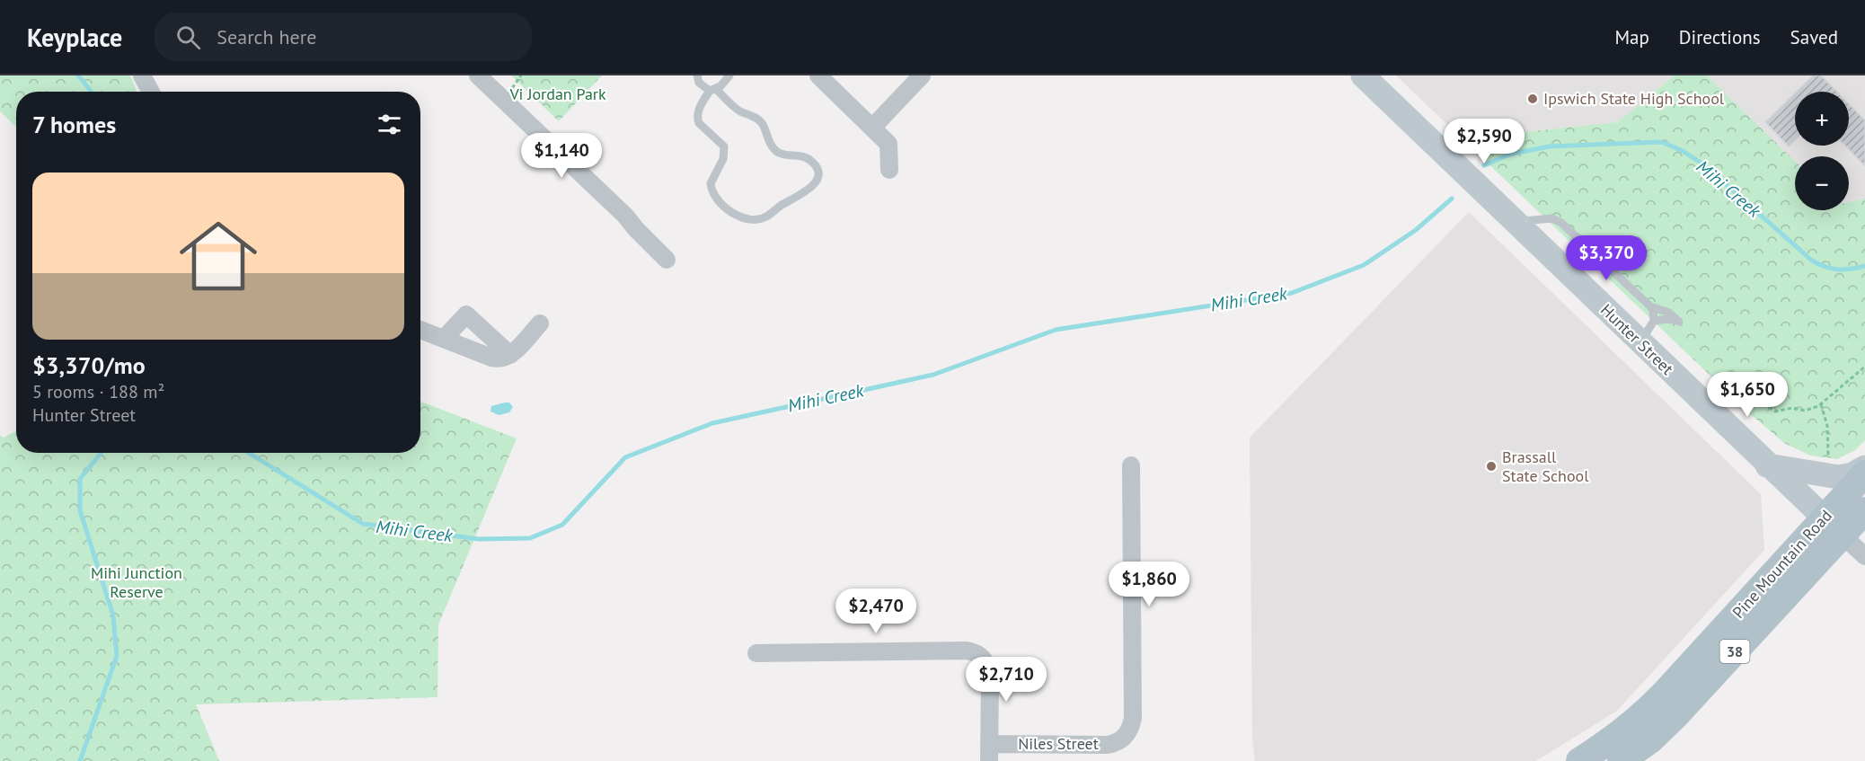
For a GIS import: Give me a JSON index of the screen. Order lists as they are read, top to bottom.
{
  "streets": {
    "main road": ["Hunter Street", "Pine Mountain Road", "38"],
    "street": ["Niles Street"]
  },
  "crossings": [
    ["Hunter Street", "Pine Mountain Road"]
  ],
  "water": ["Mihi Creek"],
  "parks": ["Vi Jordan Park", "Mihi Junction Reserve"],
  "places": ["Ipswich State High School", "Brassall State School"],
  "page": {
    "header": "Keyplace",
    "search": "Search here",
    "nav": ["Map", "Directions", "Saved"],
    "map_buttons": ["+", "−"],
    "heading": "7 homes",
    "price": [
      "$2,590",
      "$1,140",
      "$3,370",
      "$1,650",
      "$1,860",
      "$2,470",
      "$2,710"
    ],
    "list": [
      {
        "name": "$3,370/mo",
        "note": "5 rooms · 188 m² · Hunter Street"
      }
    ]
  }
}
